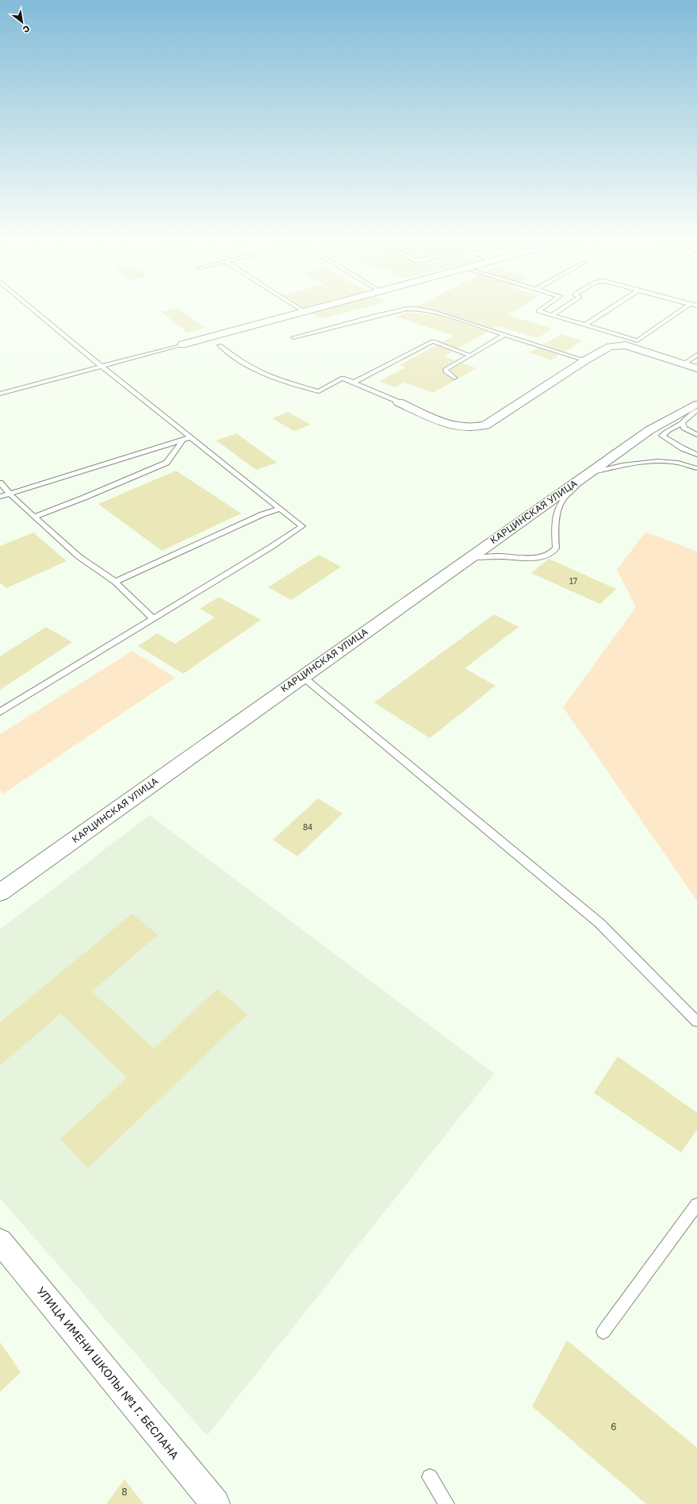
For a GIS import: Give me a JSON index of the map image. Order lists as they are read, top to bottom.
{
  "streets": {
    "main road": ["КАРЦИНСКАЯ УЛИЦА"],
    "street": ["УЛИЦА ИМЕНИ ШКОЛЫ №1 Г. БЕСЛАНА"]
  },
  "house_numbers": [
    "17",
    "84",
    "6",
    "8"
  ],
  "north": "bottom right"
}
